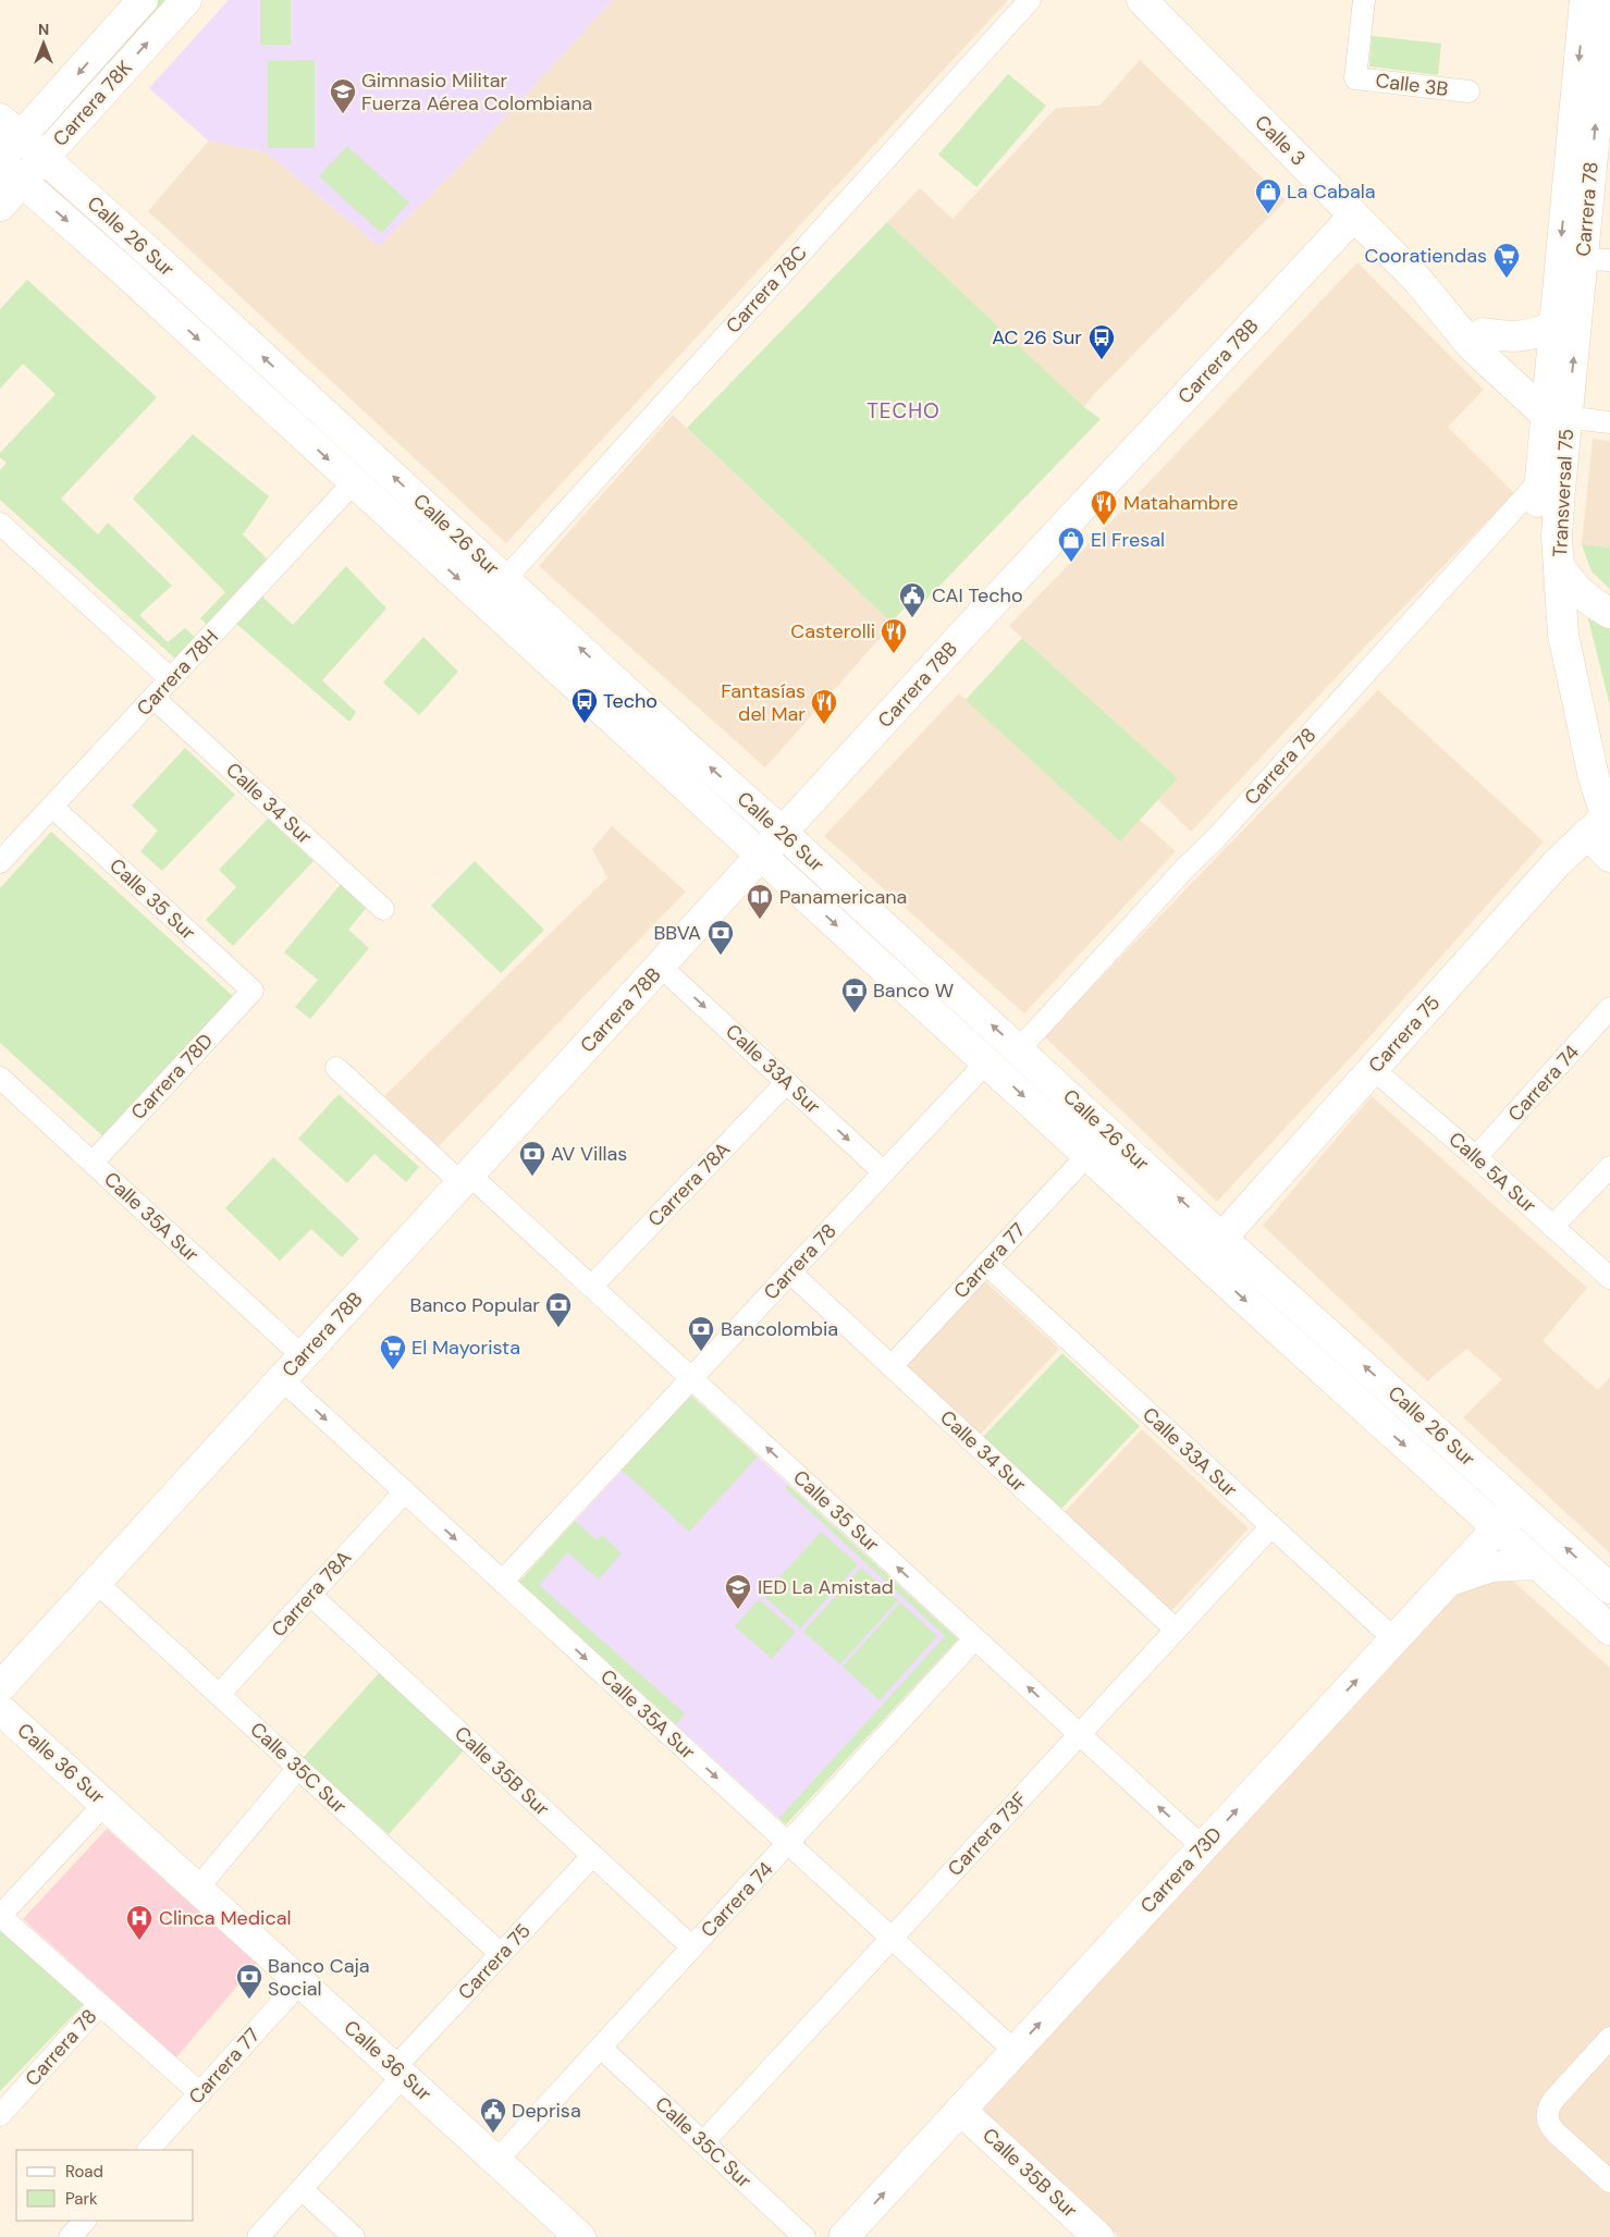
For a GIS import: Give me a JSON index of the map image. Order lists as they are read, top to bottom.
{
  "streets": {
    "street": [
      "Calle 3B",
      "Carrera 78K",
      "Calle 3",
      "Carrera 78",
      "Calle 26 Sur",
      "Carrera 78C",
      "Carrera 78B",
      "Transversal 75",
      "Carrera 78H",
      "Calle 34 Sur",
      "Calle 35 Sur",
      "Carrera 75",
      "Calle 33A Sur",
      "Carrera 78D",
      "Carrera 74",
      "Calle 5A Sur",
      "Carrera 78A",
      "Calle 35A Sur",
      "Carrera 77",
      "Calle 36 Sur",
      "Calle 35C Sur",
      "Calle 35B Sur",
      "Carrera 73F",
      "Carrera 73D"
    ]
  },
  "crossings": [
    ["Carrera 78K", "Calle 26 Sur"],
    ["Calle 3", "Carrera 78"],
    ["Calle 3", "Carrera 78B"],
    ["Calle 3", "Transversal 75"],
    ["Carrera 78", "Calle 26 Sur"],
    ["Carrera 78", "Transversal 75"],
    ["Carrera 78", "Calle 34 Sur"],
    ["Carrera 78", "Calle 35 Sur"],
    ["Carrera 78", "Calle 33A Sur"],
    ["Carrera 78", "Calle 35A Sur"],
    ["Calle 26 Sur", "Carrera 78C"],
    ["Calle 26 Sur", "Carrera 78B"],
    ["Calle 26 Sur", "Carrera 78H"],
    ["Calle 26 Sur", "Carrera 75"],
    ["Calle 26 Sur", "Carrera 77"],
    ["Calle 26 Sur", "Carrera 73D"],
    ["Carrera 78B", "Calle 35 Sur"],
    ["Carrera 78B", "Calle 33A Sur"],
    ["Carrera 78B", "Calle 35A Sur"],
    ["Carrera 78B", "Calle 35C Sur"],
    ["Transversal 75", "Carrera 75"],
    ["Carrera 78H", "Calle 34 Sur"],
    ["Carrera 78H", "Calle 35 Sur"],
    ["Calle 34 Sur", "Carrera 77"],
    ["Calle 34 Sur", "Carrera 73F"],
    ["Calle 35 Sur", "Carrera 78D"],
    ["Calle 35 Sur", "Carrera 74"],
    ["Calle 35 Sur", "Carrera 78A"],
    ["Calle 35 Sur", "Carrera 73F"],
    ["Calle 35 Sur", "Carrera 73D"],
    ["Carrera 75", "Calle 5A Sur"],
    ["Carrera 75", "Calle 36 Sur"],
    ["Carrera 75", "Calle 35C Sur"],
    ["Carrera 75", "Calle 35B Sur"],
    ["Calle 33A Sur", "Carrera 78A"],
    ["Calle 33A Sur", "Carrera 77"],
    ["Calle 33A Sur", "Carrera 73F"],
    ["Calle 33A Sur", "Carrera 73D"],
    ["Carrera 78D", "Calle 35A Sur"],
    ["Carrera 74", "Calle 5A Sur"],
    ["Carrera 74", "Calle 35A Sur"],
    ["Carrera 74", "Calle 36 Sur"],
    ["Carrera 74", "Calle 35C Sur"],
    ["Carrera 74", "Calle 35B Sur"],
    ["Carrera 78A", "Calle 35A Sur"],
    ["Carrera 78A", "Calle 35C Sur"],
    ["Carrera 78A", "Calle 35B Sur"],
    ["Calle 35A Sur", "Carrera 73F"],
    ["Calle 35A Sur", "Carrera 73D"],
    ["Carrera 77", "Calle 36 Sur"],
    ["Calle 35C Sur", "Carrera 73F"],
    ["Calle 35B Sur", "Carrera 73D"]
  ],
  "one_way": [
    "Calle 35 Sur",
    "Calle 33A Sur",
    "Calle 35A Sur",
    "Carrera 73D"
  ],
  "districts": ["TECHO"],
  "places": {
    "school or university": ["Gimnasio Militar Fuerza Aérea Colombiana", "IED La Amistad"],
    "shop": ["La Cabala", "El Fresal"],
    "supermarket": ["Cooratiendas", "El Mayorista"],
    "bus stop": ["AC 26 Sur", "Techo"],
    "restaurant": ["Matahambre", "Casterolli", "Fantasías del Mar"],
    "public building": ["CAI Techo", "Deprisa"],
    "library": ["Panamericana"],
    "bank": [
      "BBVA",
      "Banco W",
      "AV Villas",
      "Banco Popular",
      "Bancolombia",
      "Banco Caja Social"
    ],
    "hospital": ["Clinca Medical"]
  },
  "legend": ["Road", "Park"],
  "north": "top"
}
